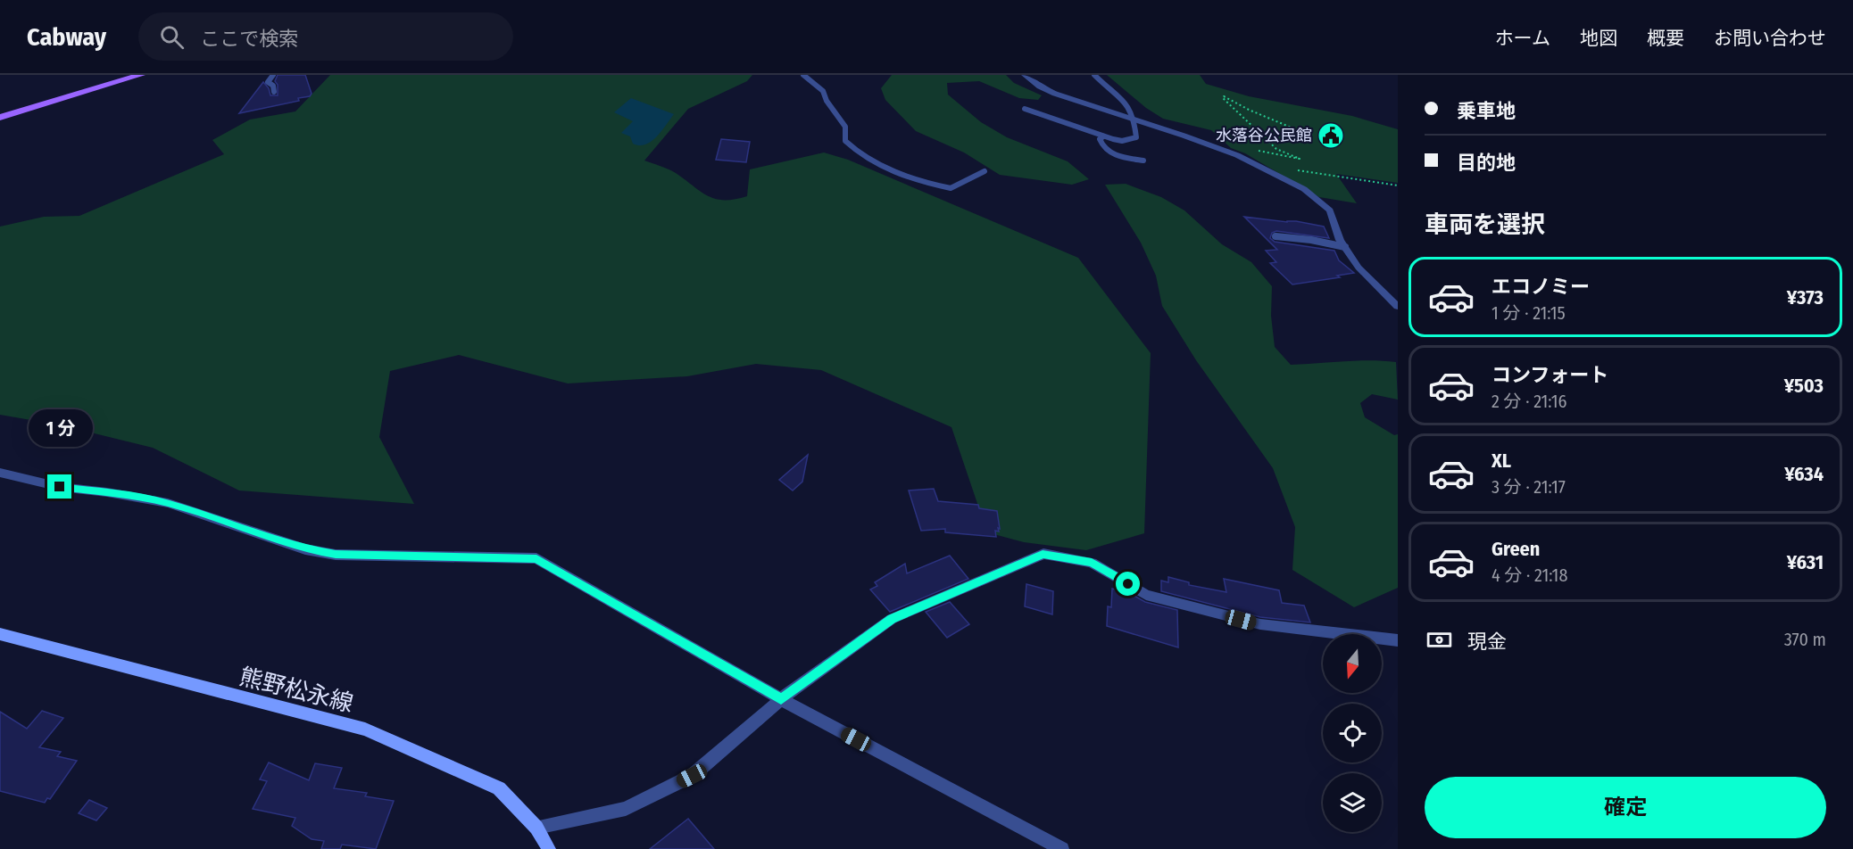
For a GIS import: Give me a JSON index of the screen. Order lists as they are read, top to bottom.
{
  "streets": {
    "main road": ["熊野松永線"]
  },
  "places": {
    "public building": ["水落谷公民館"]
  },
  "north": "bottom",
  "page": {
    "header": "Cabway",
    "search": "ここで検索",
    "nav": [
      "ホーム",
      "地図",
      "概要",
      "お問い合わせ"
    ],
    "banner": ["乗車地", "目的地"],
    "heading": "車両を選択",
    "list": [
      {
        "name": "エコノミー",
        "note": "1 分 · 21:15",
        "value": "¥373"
      },
      {
        "name": "コンフォート",
        "note": "2 分 · 21:16",
        "value": "¥503"
      },
      {
        "name": "XL",
        "note": "3 分 · 21:17",
        "value": "¥634"
      },
      {
        "name": "Green",
        "note": "4 分 · 21:18",
        "value": "¥631"
      }
    ],
    "bubble": "1 分",
    "pay": ["現金", "370 m"],
    "buttons": "確定"
  }
}
